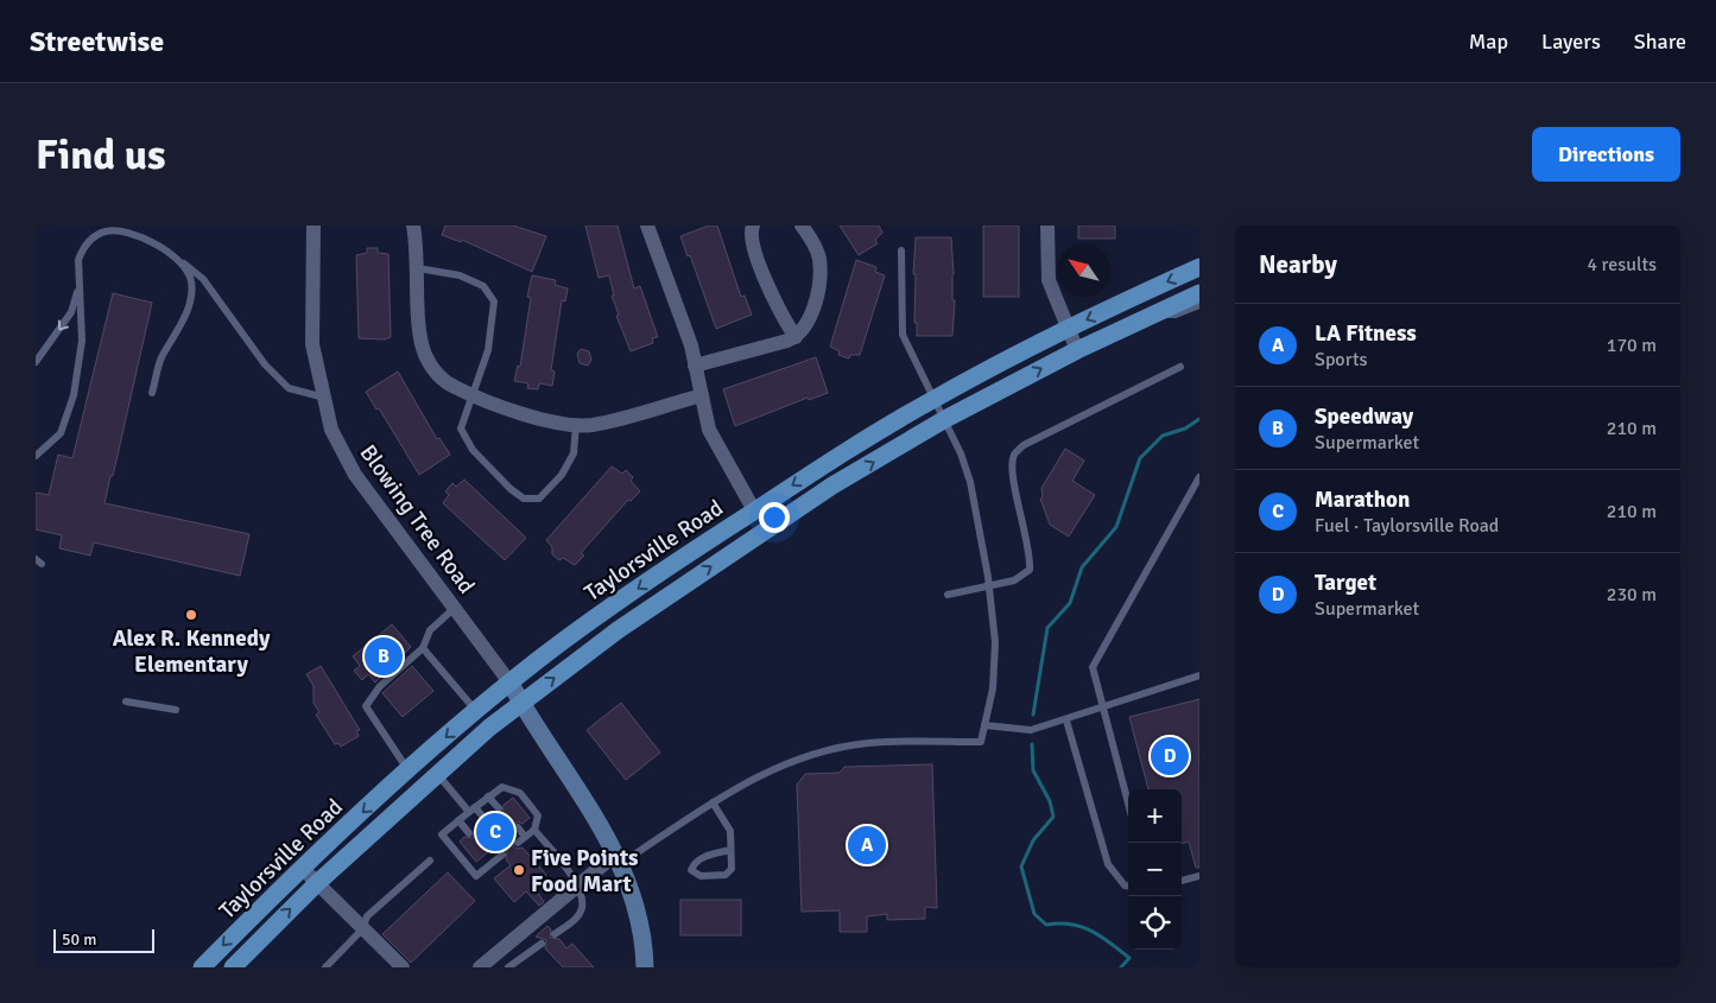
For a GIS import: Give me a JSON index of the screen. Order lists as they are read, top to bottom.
{
  "streets": {
    "main road": ["Taylorsville Road"],
    "street": ["Blowing Tree Road"]
  },
  "crossings": [
    ["Blowing Tree Road", "Taylorsville Road"]
  ],
  "places": ["Alex R. Kennedy Elementary", "Five Points Food Mart"],
  "scale_bar": "50 m",
  "north": "top left",
  "page": {
    "header": "Streetwise",
    "nav": ["Map", "Layers", "Share"],
    "buttons": "Directions",
    "title": "Find us",
    "heading": ["Nearby", "4 results"],
    "list": [
      {
        "mark": "A",
        "name": "LA Fitness",
        "note": "Sports",
        "value": "170 m"
      },
      {
        "mark": "B",
        "name": "Speedway",
        "note": "Supermarket",
        "value": "210 m"
      },
      {
        "mark": "C",
        "name": "Marathon",
        "note": "Fuel · Taylorsville Road",
        "value": "210 m"
      },
      {
        "mark": "D",
        "name": "Target",
        "note": "Supermarket",
        "value": "230 m"
      }
    ],
    "pins": [
      "B",
      "D",
      "C",
      "A"
    ],
    "map_buttons": ["+", "−"],
    "scale": "50 m"
  }
}
